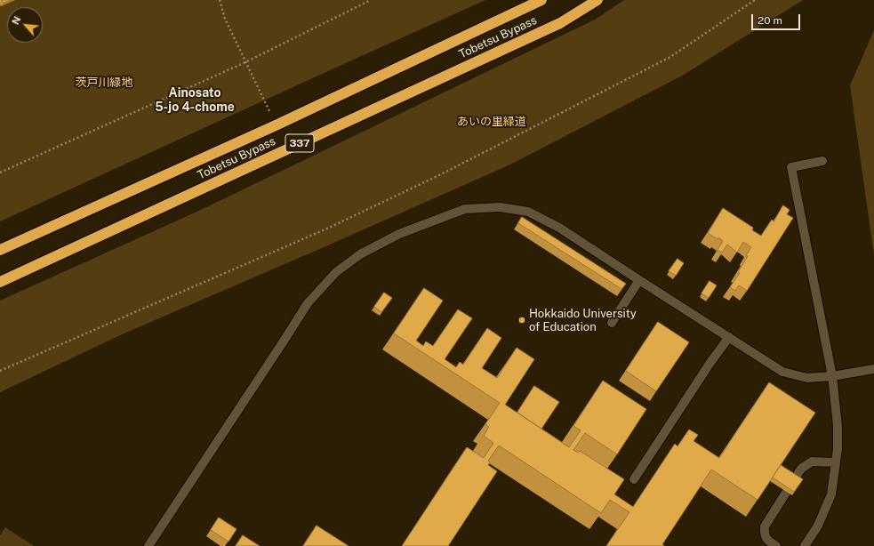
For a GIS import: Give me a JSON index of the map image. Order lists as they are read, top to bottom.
{
  "streets": {
    "highway": ["Tobetsu Bypass", "337"]
  },
  "districts": ["Ainosato 5-jo 4-chome"],
  "parks": ["茨戸川緑地", "あいの里緑道"],
  "places": ["Hokkaido University of Education"],
  "scale_bar": "20 m",
  "north": "top left"
}
